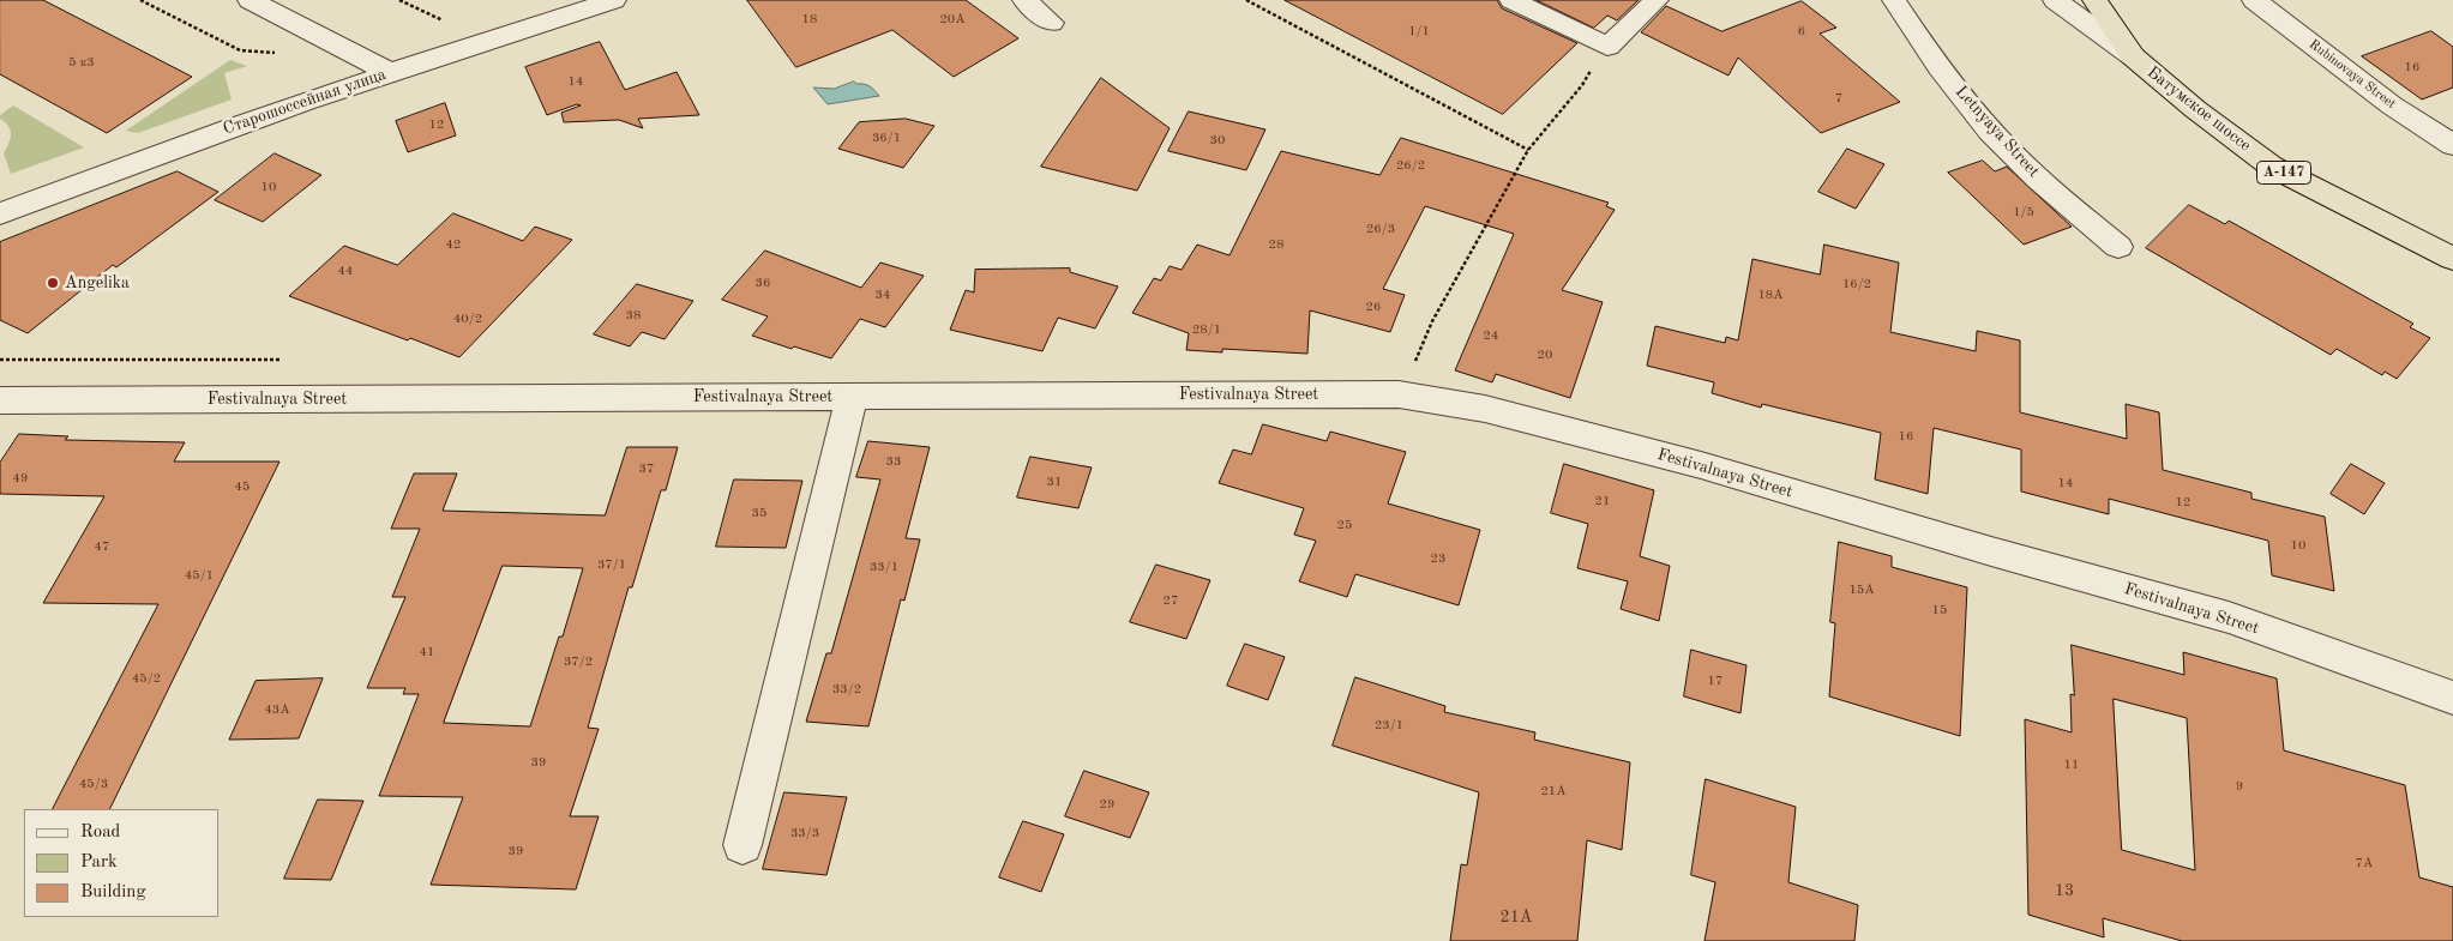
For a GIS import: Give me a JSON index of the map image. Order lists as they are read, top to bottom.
{
  "streets": {
    "highway": ["Батумское шоссе", "А-147"],
    "street": [
      "Rubinovaya Street",
      "Старошоссейная улица",
      "Letnyaya Street",
      "Festivalnaya Street"
    ]
  },
  "places": ["Angelika"],
  "house_numbers": [
    "18",
    "20А",
    "1/1",
    "6",
    "5 к3",
    "16",
    "14",
    "7",
    "12",
    "36/1",
    "30",
    "26/2",
    "10",
    "1/5",
    "26/3",
    "42",
    "28",
    "44",
    "36",
    "16/2",
    "34",
    "18А",
    "26",
    "38",
    "40/2",
    "28/1",
    "24",
    "20",
    "16",
    "33",
    "37",
    "49",
    "31",
    "14",
    "45",
    "21",
    "12",
    "35",
    "25",
    "10",
    "47",
    "23",
    "37/1",
    "33/1",
    "45/1",
    "15А",
    "27",
    "15",
    "41",
    "37/2",
    "45/2",
    "17",
    "33/2",
    "43А",
    "23/1",
    "39",
    "11",
    "45/3",
    "9",
    "21А",
    "29",
    "33/3",
    "39",
    "7А",
    "13",
    "21А"
  ],
  "legend": ["Road", "Park", "Building"]
}
